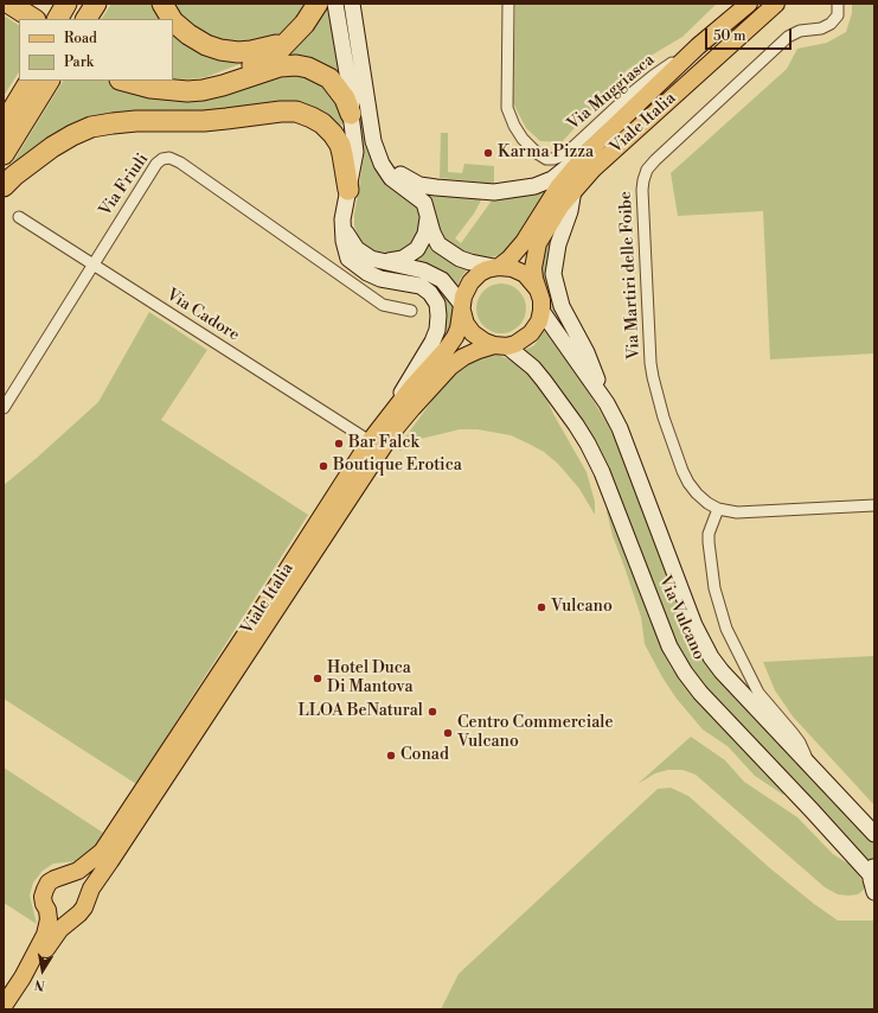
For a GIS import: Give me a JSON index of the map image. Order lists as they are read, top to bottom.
{
  "streets": {
    "main road": ["Viale Italia", "Via Vulcano"],
    "street": [
      "Via Muggiasca",
      "Via Friuli",
      "Via Martiri delle Foibe",
      "Via Cadore"
    ]
  },
  "crossings": [
    ["Via Muggiasca", "Viale Italia"],
    ["Viale Italia", "Via Cadore"],
    ["Viale Italia", "Via Vulcano"],
    ["Via Friuli", "Via Cadore"]
  ],
  "places": [
    "Karma Pizza",
    "Bar Falck",
    "Boutique Erotica",
    "Vulcano",
    "Hotel Duca Di Mantova",
    "LLOA BeNatural",
    "Centro Commerciale Vulcano",
    "Conad"
  ],
  "legend": ["Road", "Park"],
  "scale_bar": "50 m",
  "north": "bottom"
}
